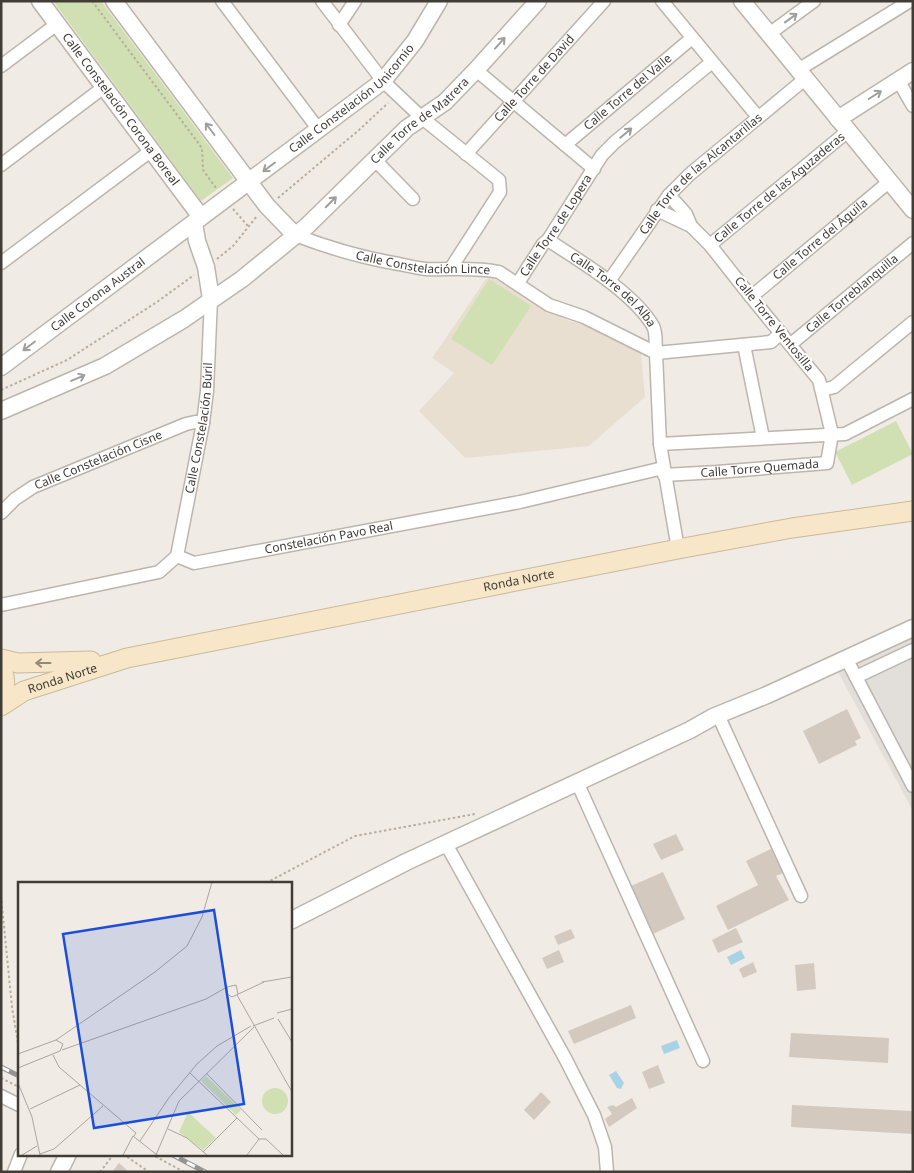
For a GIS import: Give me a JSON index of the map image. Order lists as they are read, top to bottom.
{
  "streets": {
    "main road": ["Ronda Norte"],
    "street": [
      "Calle Torre de David",
      "Calle Torre del Valle",
      "Calle Constelación Unicornio",
      "Calle Constelación Corona Boreal",
      "Calle Torre de Matrera",
      "Calle Torre de las Alcantarillas",
      "Calle Torre de las Aguzaderas",
      "Calle Torre de Lopera",
      "Calle Torre del Águila",
      "Calle Constelación Lince",
      "Calle Torre del Alba",
      "Calle Torreblanquilla",
      "Calle Corona Austral",
      "Calle Torre Ventosilla",
      "Calle Constelación Búril",
      "Calle Constelación Cisne",
      "Calle Torre Quemada",
      "Constelación Pavo Real"
    ]
  },
  "crossings": [
    ["Calle Constelación Unicornio", "Calle Constelación Corona Boreal"],
    ["Calle Constelación Unicornio", "Calle Corona Austral"],
    ["Calle Constelación Corona Boreal", "Calle Corona Austral"],
    ["Calle Torre de Matrera", "Calle Constelación Lince"],
    ["Calle Torre de Matrera", "Calle Constelación Búril"],
    ["Calle Torre de las Alcantarillas", "Calle Torre del Alba"],
    ["Calle Torre de las Alcantarillas", "Calle Torre Ventosilla"],
    ["Calle Torre de las Aguzaderas", "Calle Torre Ventosilla"],
    ["Calle Torre de Lopera", "Calle Constelación Lince"],
    ["Calle Torre de Lopera", "Calle Torre del Alba"],
    ["Calle Torre del Águila", "Calle Torre Ventosilla"],
    ["Calle Constelación Lince", "Calle Torre del Alba"],
    ["Calle Torre del Alba", "Calle Torre Quemada"],
    ["Calle Torre del Alba", "Constelación Pavo Real"],
    ["Calle Torre del Alba", "Ronda Norte"],
    ["Calle Torreblanquilla", "Calle Torre Ventosilla"],
    ["Calle Torre Ventosilla", "Calle Torre Quemada"],
    ["Calle Constelación Búril", "Calle Constelación Cisne"],
    ["Calle Constelación Búril", "Constelación Pavo Real"],
    ["Calle Torre Quemada", "Constelación Pavo Real"]
  ],
  "one_way": ["Calle Torre de Matrera"]
}
